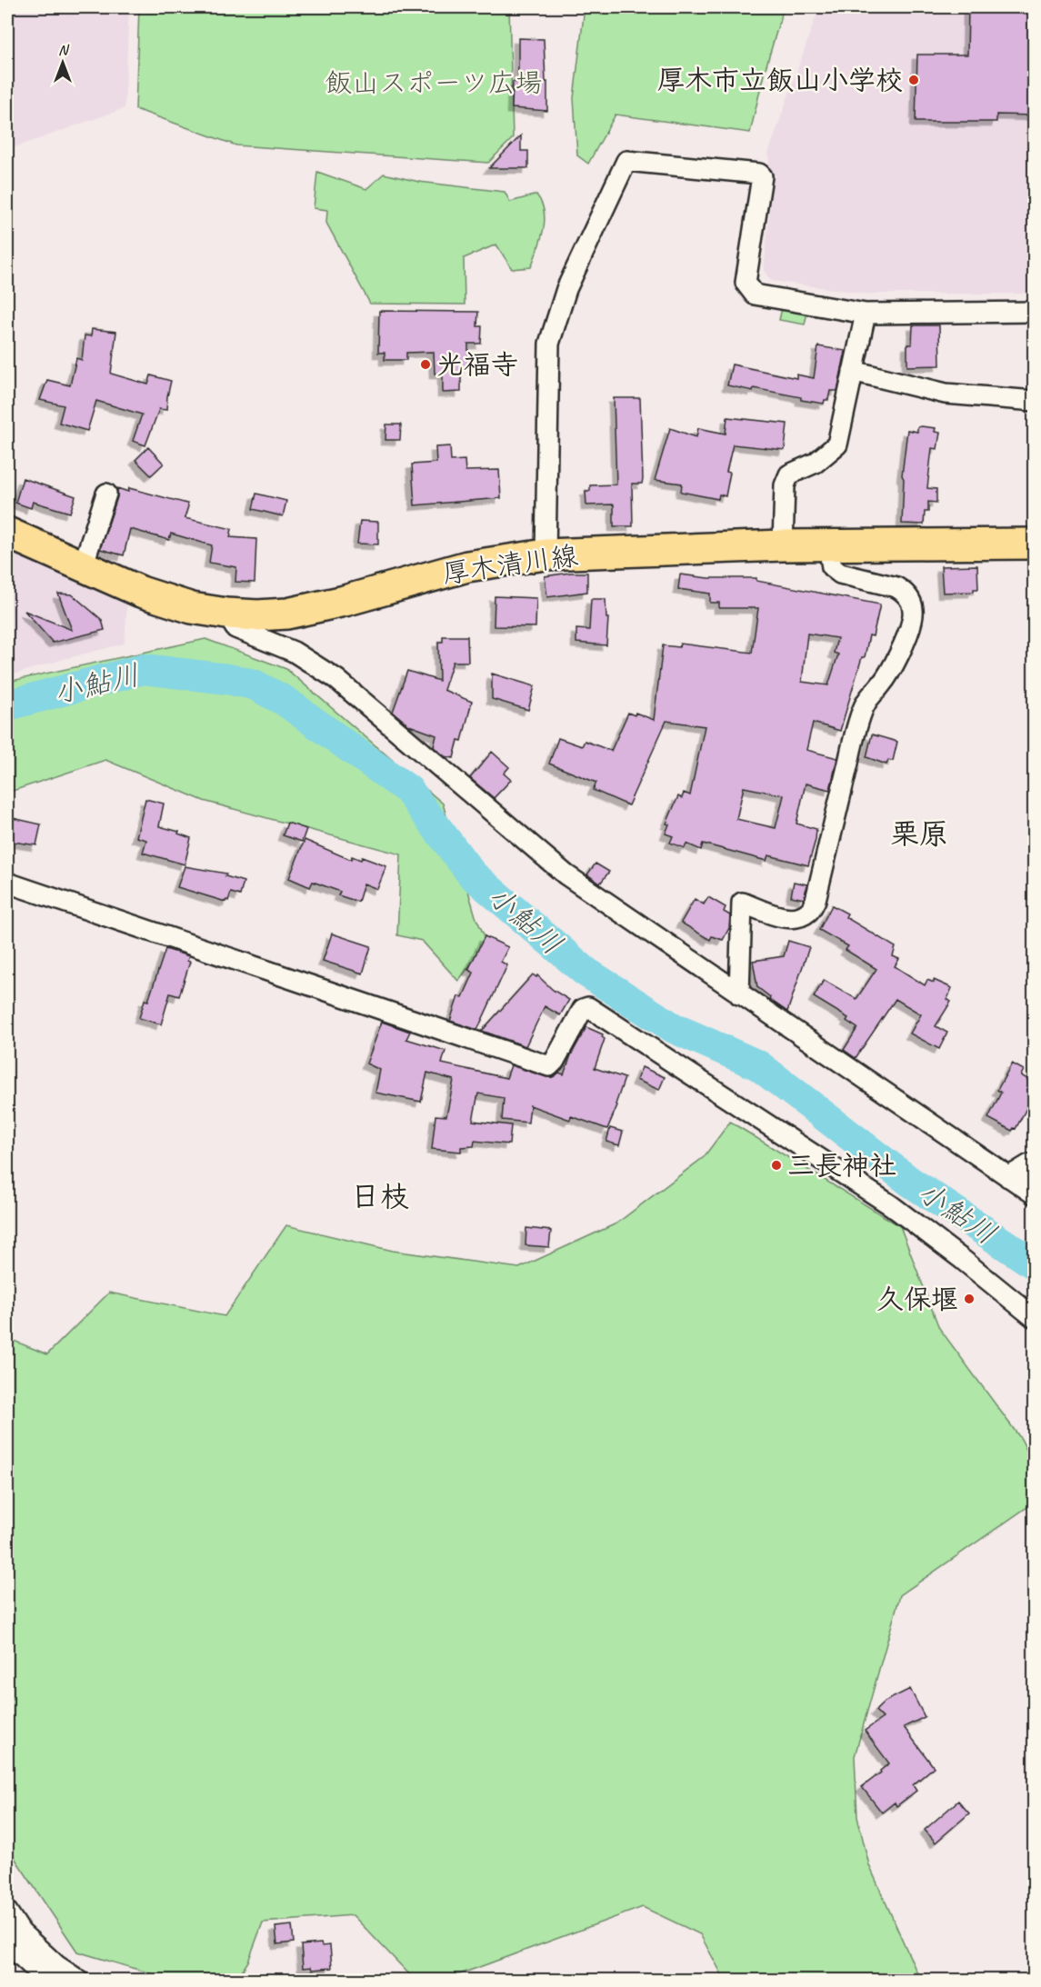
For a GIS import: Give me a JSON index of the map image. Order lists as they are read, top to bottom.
{
  "streets": {
    "main road": ["厚木清川線"]
  },
  "districts": ["栗原", "日枝"],
  "water": ["小鮎川"],
  "parks": ["飯山スポーツ広場"],
  "places": [
    "厚木市立飯山小学校",
    "光福寺",
    "三長神社",
    "久保堰"
  ],
  "north": "top"
}
